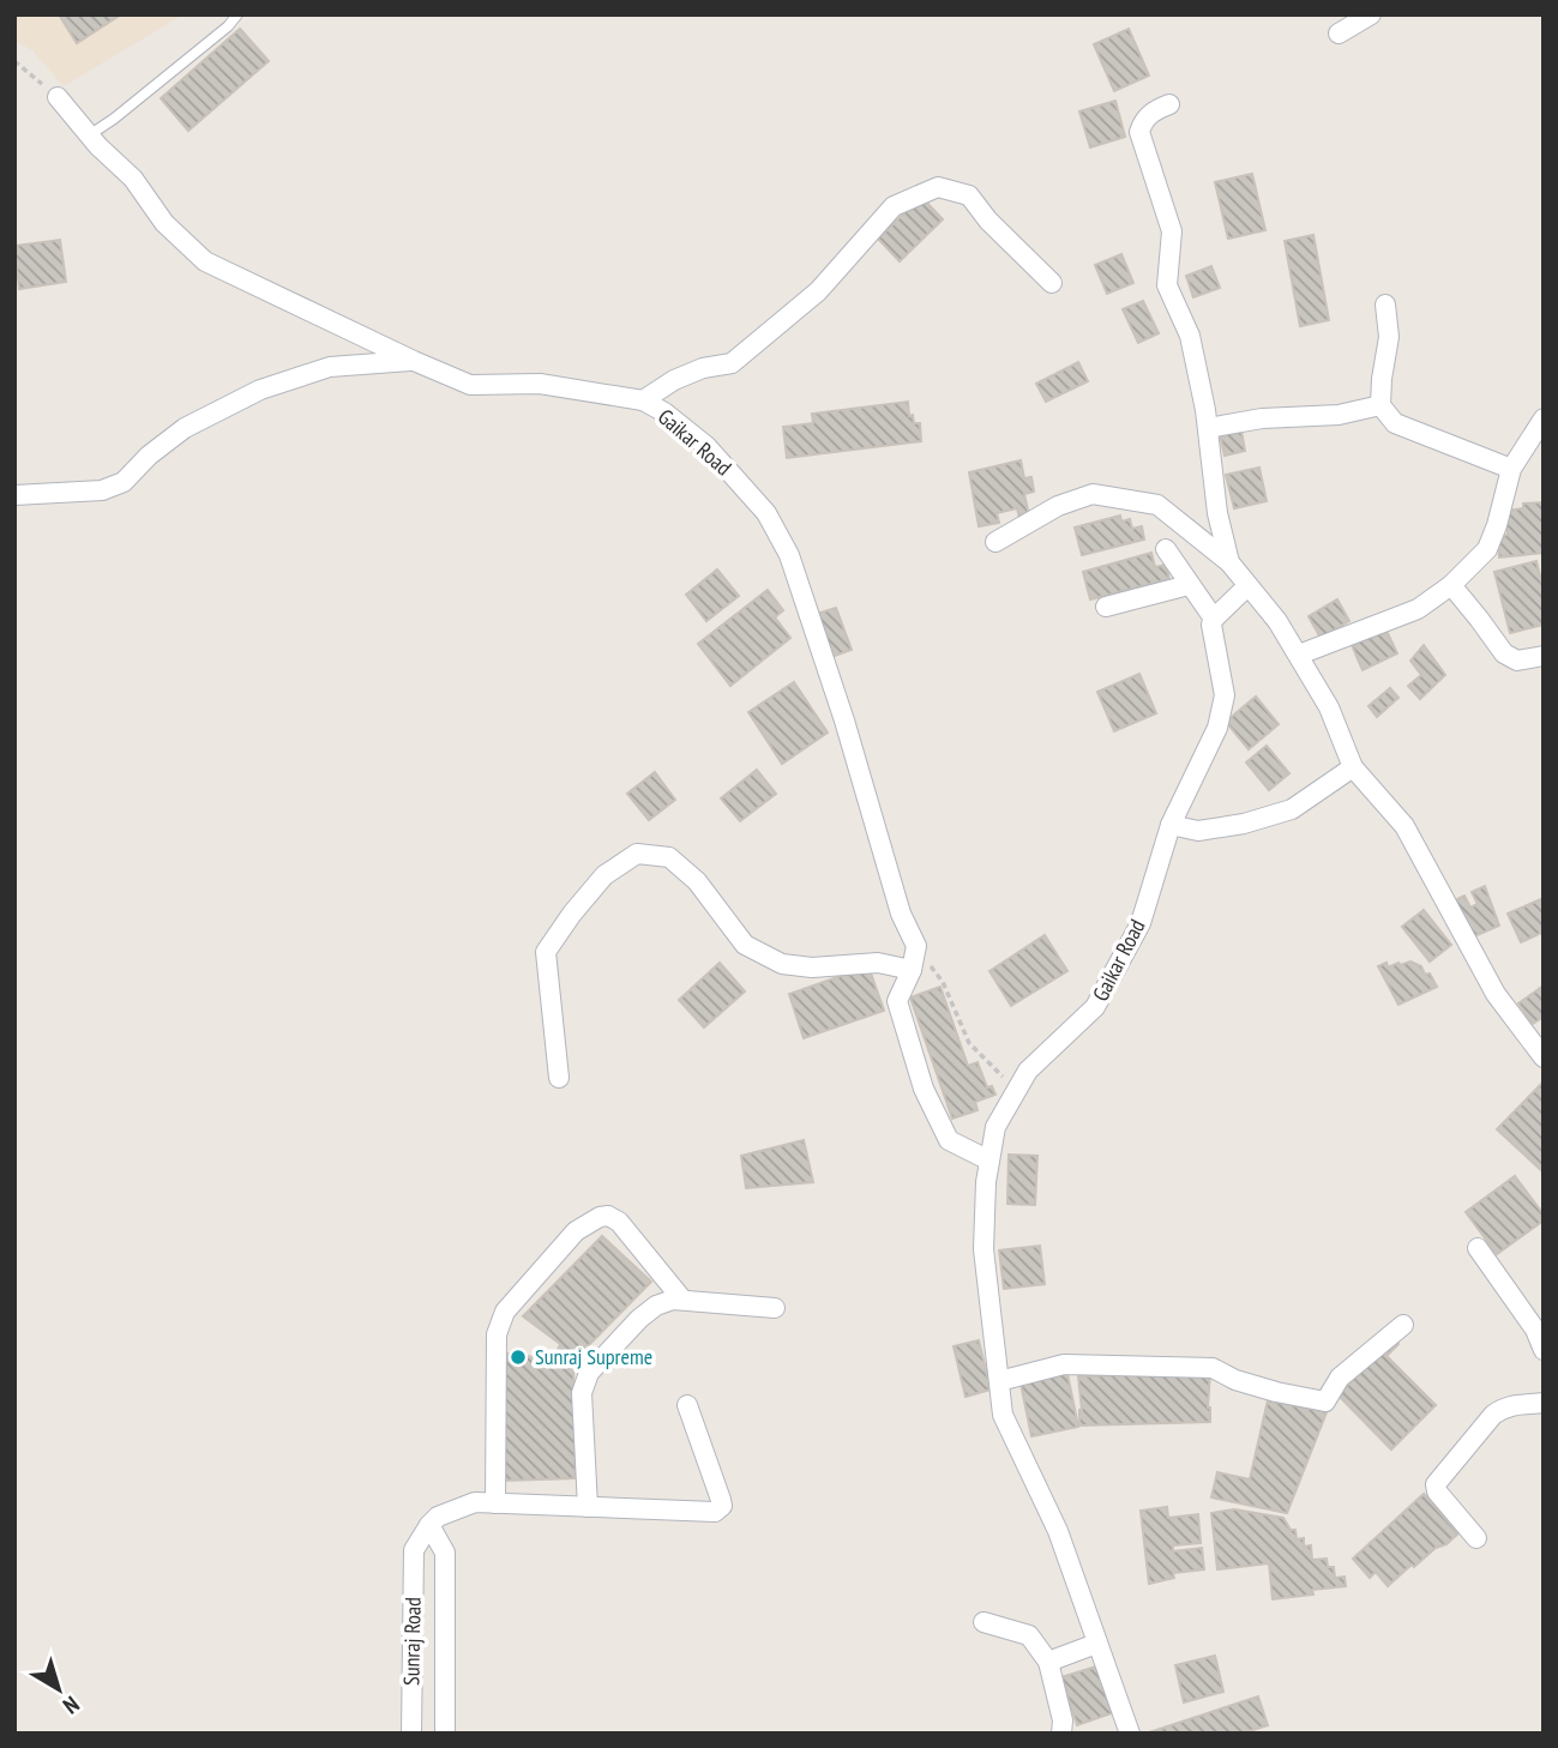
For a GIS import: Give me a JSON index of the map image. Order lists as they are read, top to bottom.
{
  "streets": {
    "street": ["Gaikar Road", "Sunraj Road"]
  },
  "places": ["Sunraj Supreme"],
  "north": "bottom right"
}
